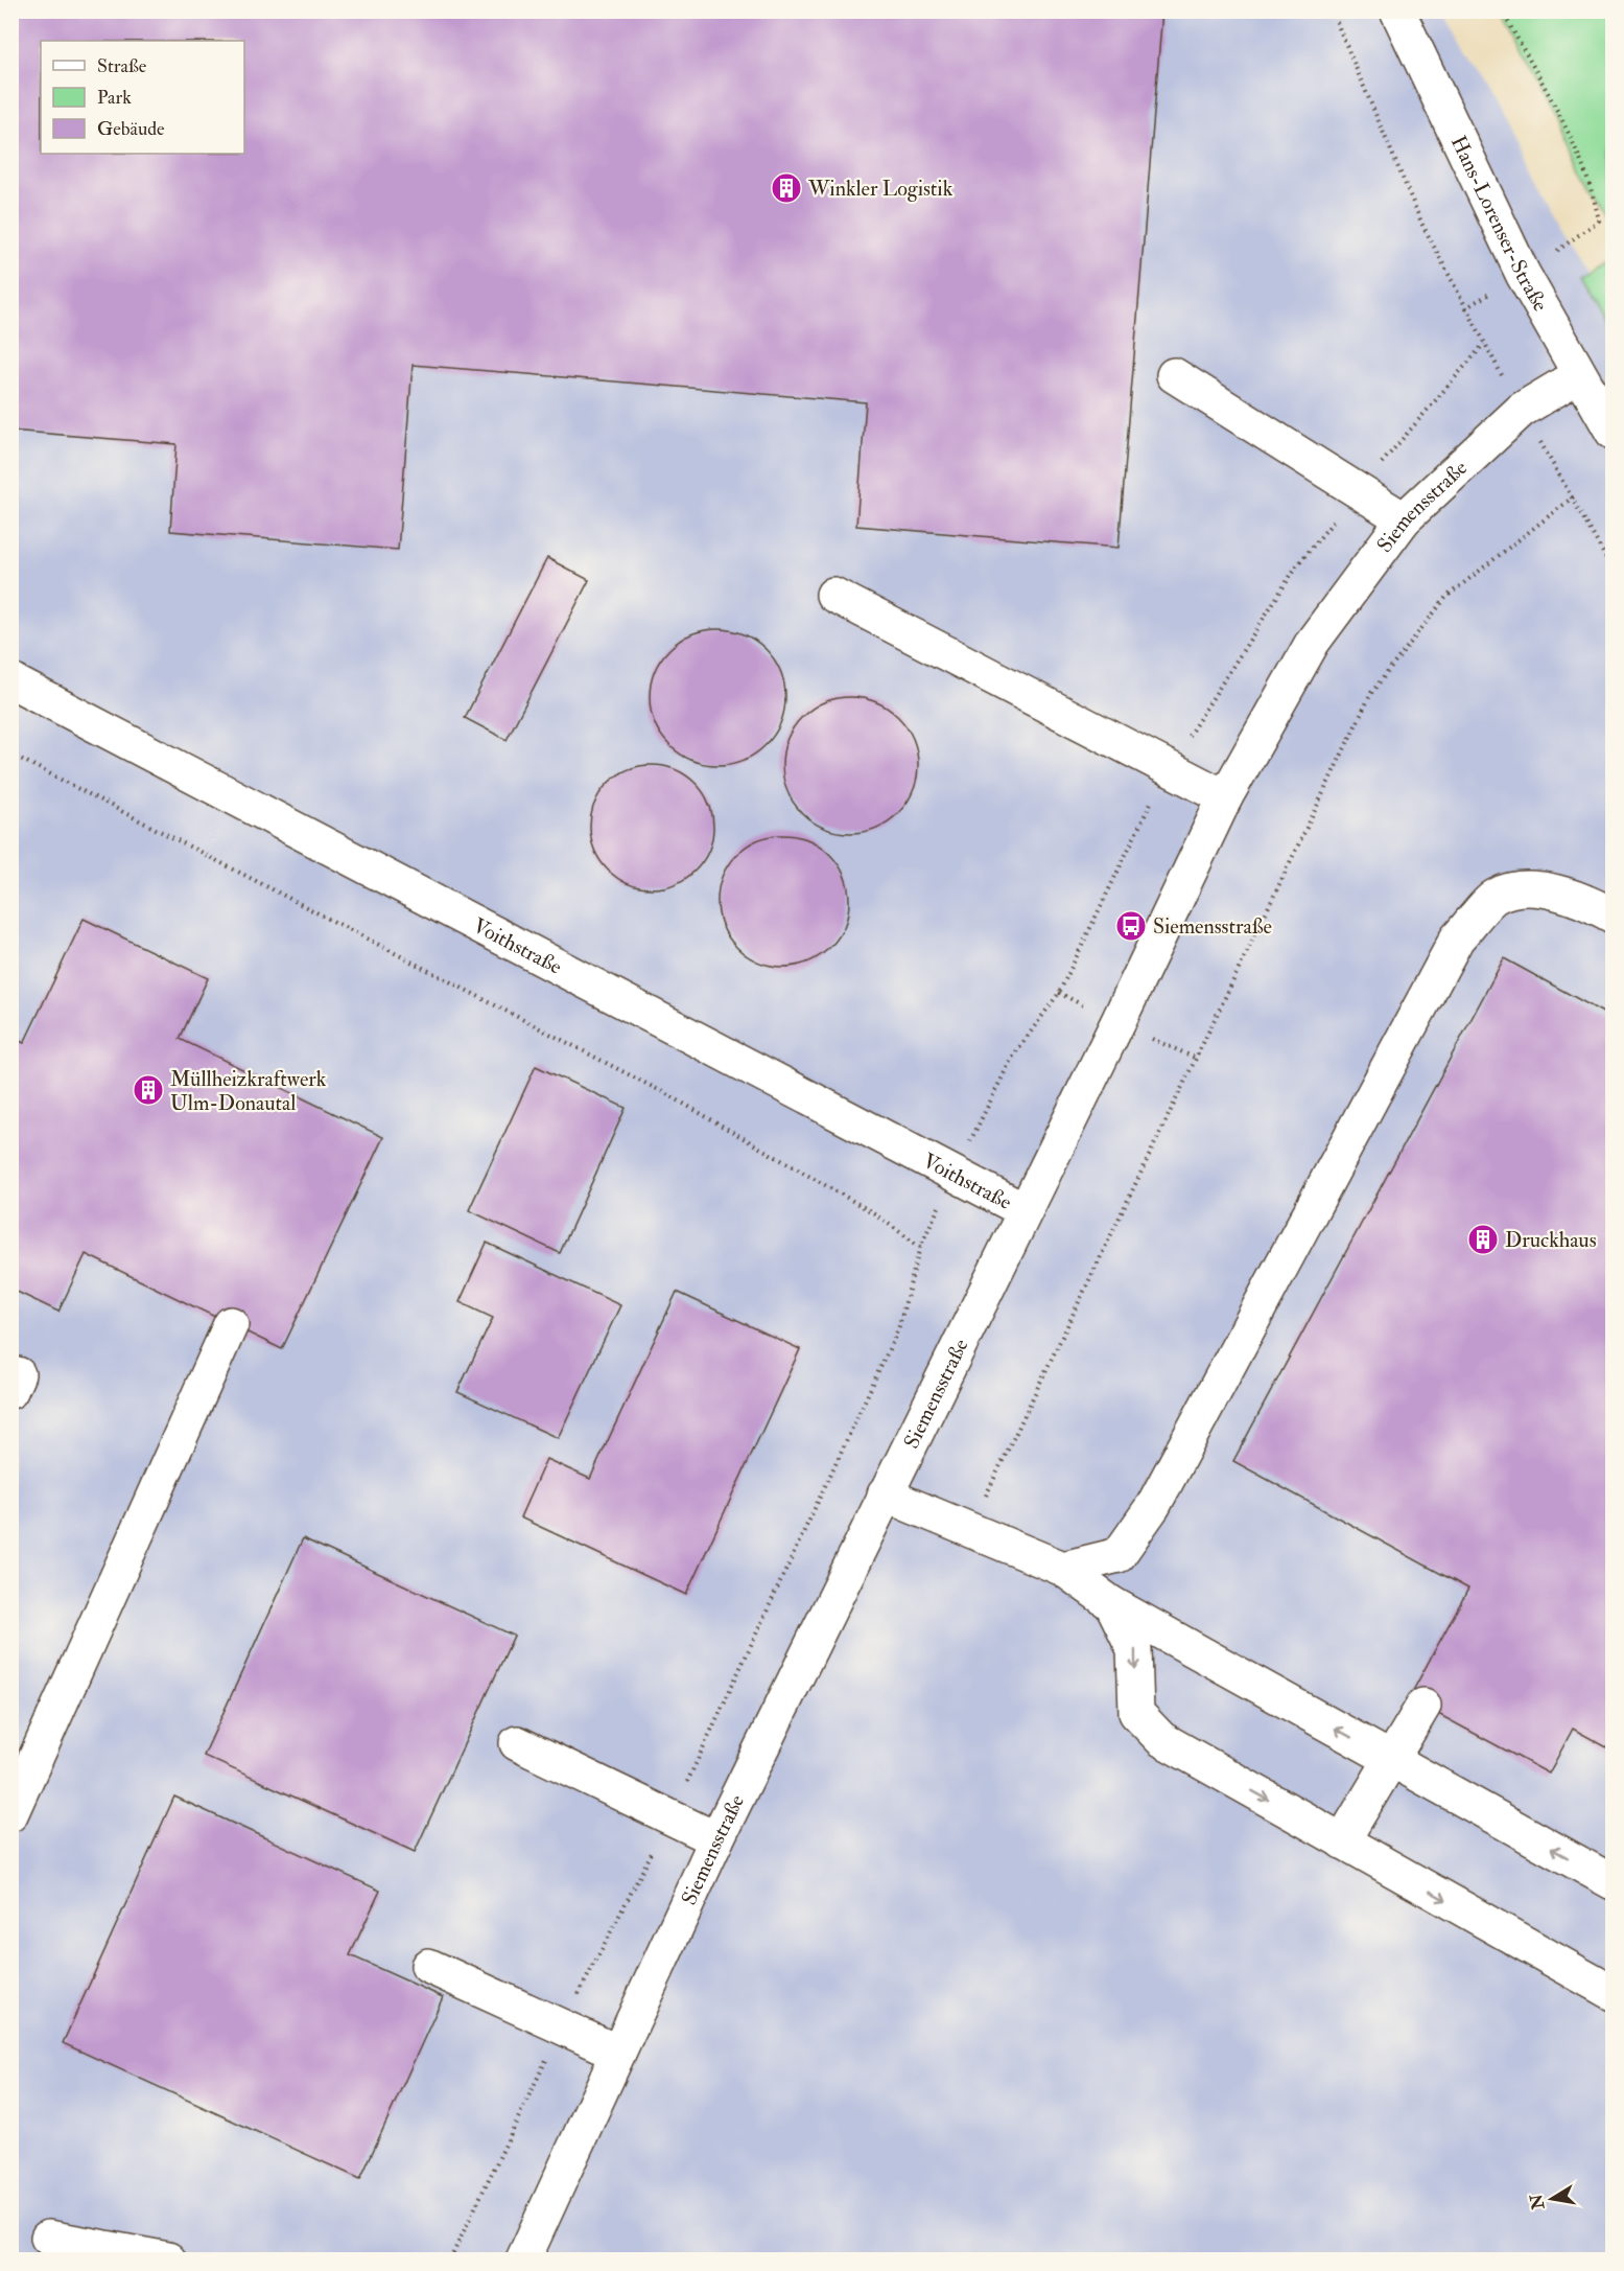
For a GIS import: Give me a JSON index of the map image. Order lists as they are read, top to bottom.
{
  "streets": {
    "street": ["Hans-Lorenser-Straße", "Siemensstraße", "Voithstraße"]
  },
  "crossings": [
    ["Hans-Lorenser-Straße", "Siemensstraße"],
    ["Siemensstraße", "Voithstraße"]
  ],
  "places": {
    "building": ["Winkler Logistik", "Müllheizkraftwerk Ulm-Donautal", "Druckhaus"],
    "bus stop": ["Siemensstraße"]
  },
  "legend": ["Straße", "Park", "Gebäude"],
  "north": "left"
}
